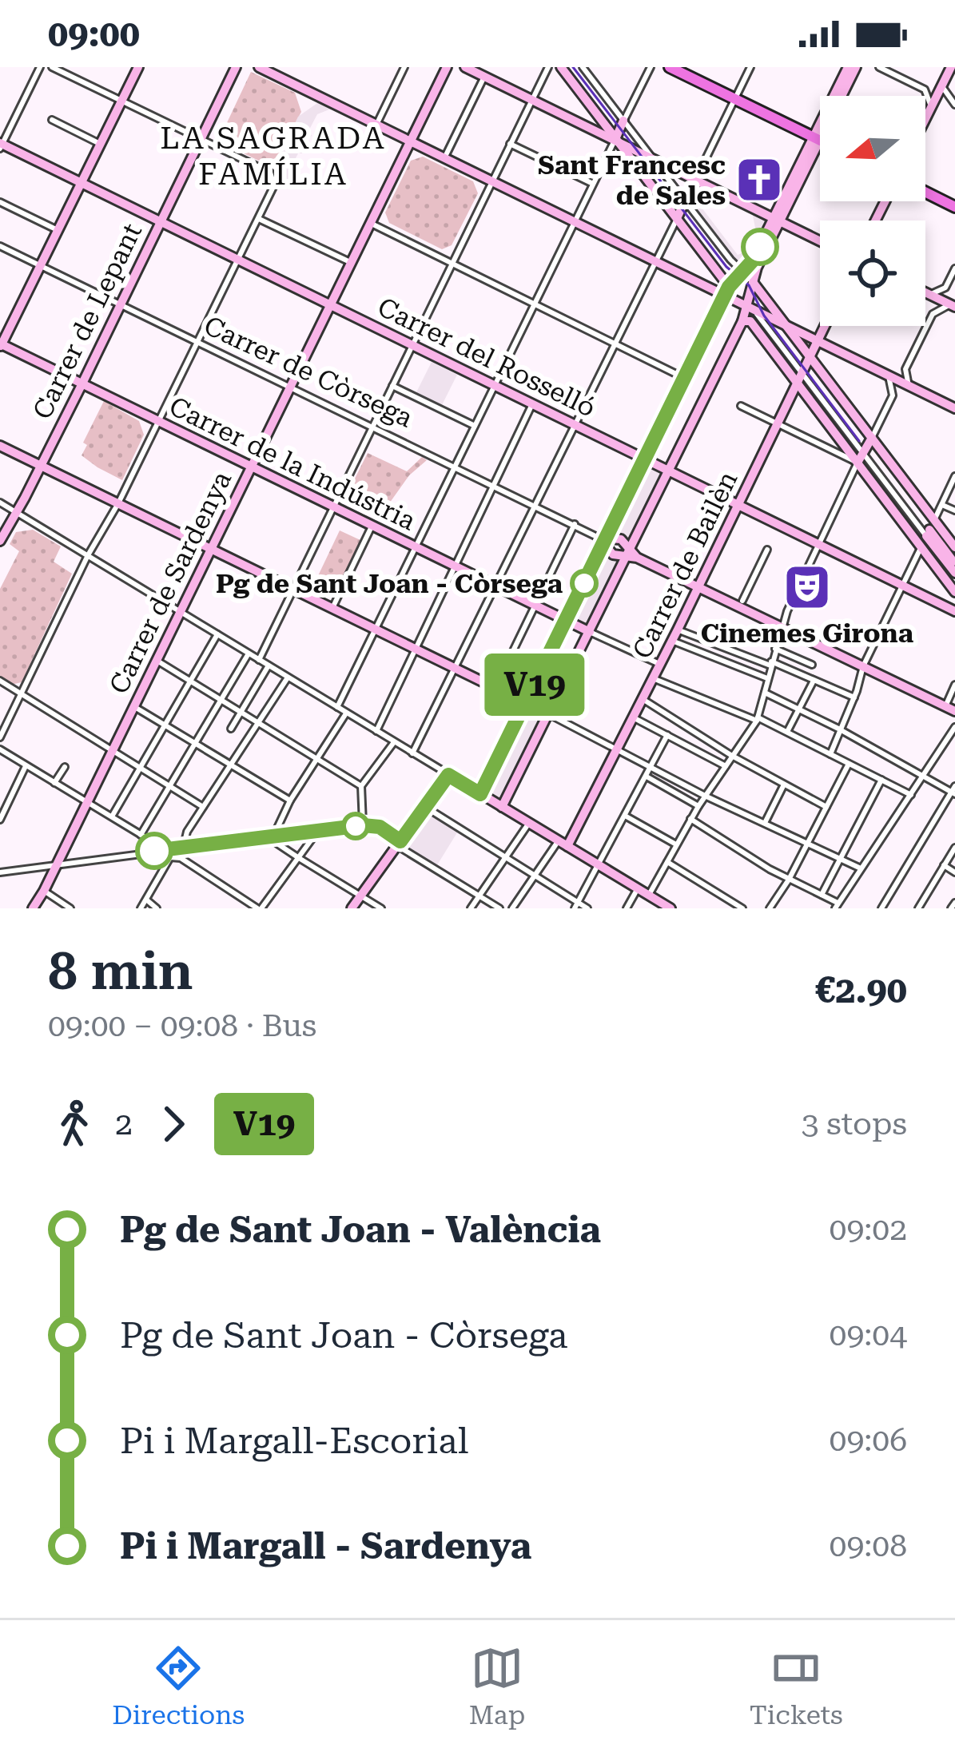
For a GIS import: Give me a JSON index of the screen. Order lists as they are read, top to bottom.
{
  "streets": {
    "main road": [
      "Carrer de Lepant",
      "Carrer del Rosselló",
      "Carrer de la Indústria",
      "Carrer de Bailèn",
      "Carrer de Sardenya"
    ],
    "street": ["Carrer de Còrsega"]
  },
  "crossings": [
    ["Carrer de Lepant", "Carrer del Rosselló"],
    ["Carrer de Lepant", "Carrer de Còrsega"],
    ["Carrer de Lepant", "Carrer de la Indústria"],
    ["Carrer del Rosselló", "Carrer de Bailèn"],
    ["Carrer del Rosselló", "Carrer de Sardenya"],
    ["Carrer de Còrsega", "Carrer de Sardenya"],
    ["Carrer de la Indústria", "Carrer de Sardenya"]
  ],
  "districts": ["LA SAGRADA FAMÍLIA"],
  "places": {
    "church": ["Sant Francesc de Sales"],
    "other": ["Pg de Sant Joan - Còrsega"],
    "theatre": ["Cinemes Girona"]
  },
  "lines": ["bus line V19"],
  "north": "left",
  "page": {
    "status": "09:00",
    "on_map": "V19",
    "heading": ["8 min", "09:00 – 09:08 · Bus", "€2.90"],
    "legs": ["2", "V19", "3 stops"],
    "list": [
      {
        "name": "Pg de Sant Joan - València",
        "value": "09:02"
      },
      {
        "name": "Pg de Sant Joan - Còrsega",
        "value": "09:04"
      },
      {
        "name": "Pi i Margall-Escorial",
        "value": "09:06"
      },
      {
        "name": "Pi i Margall - Sardenya",
        "value": "09:08"
      }
    ],
    "tabs": ["Directions", "Map", "Tickets"]
  }
}
